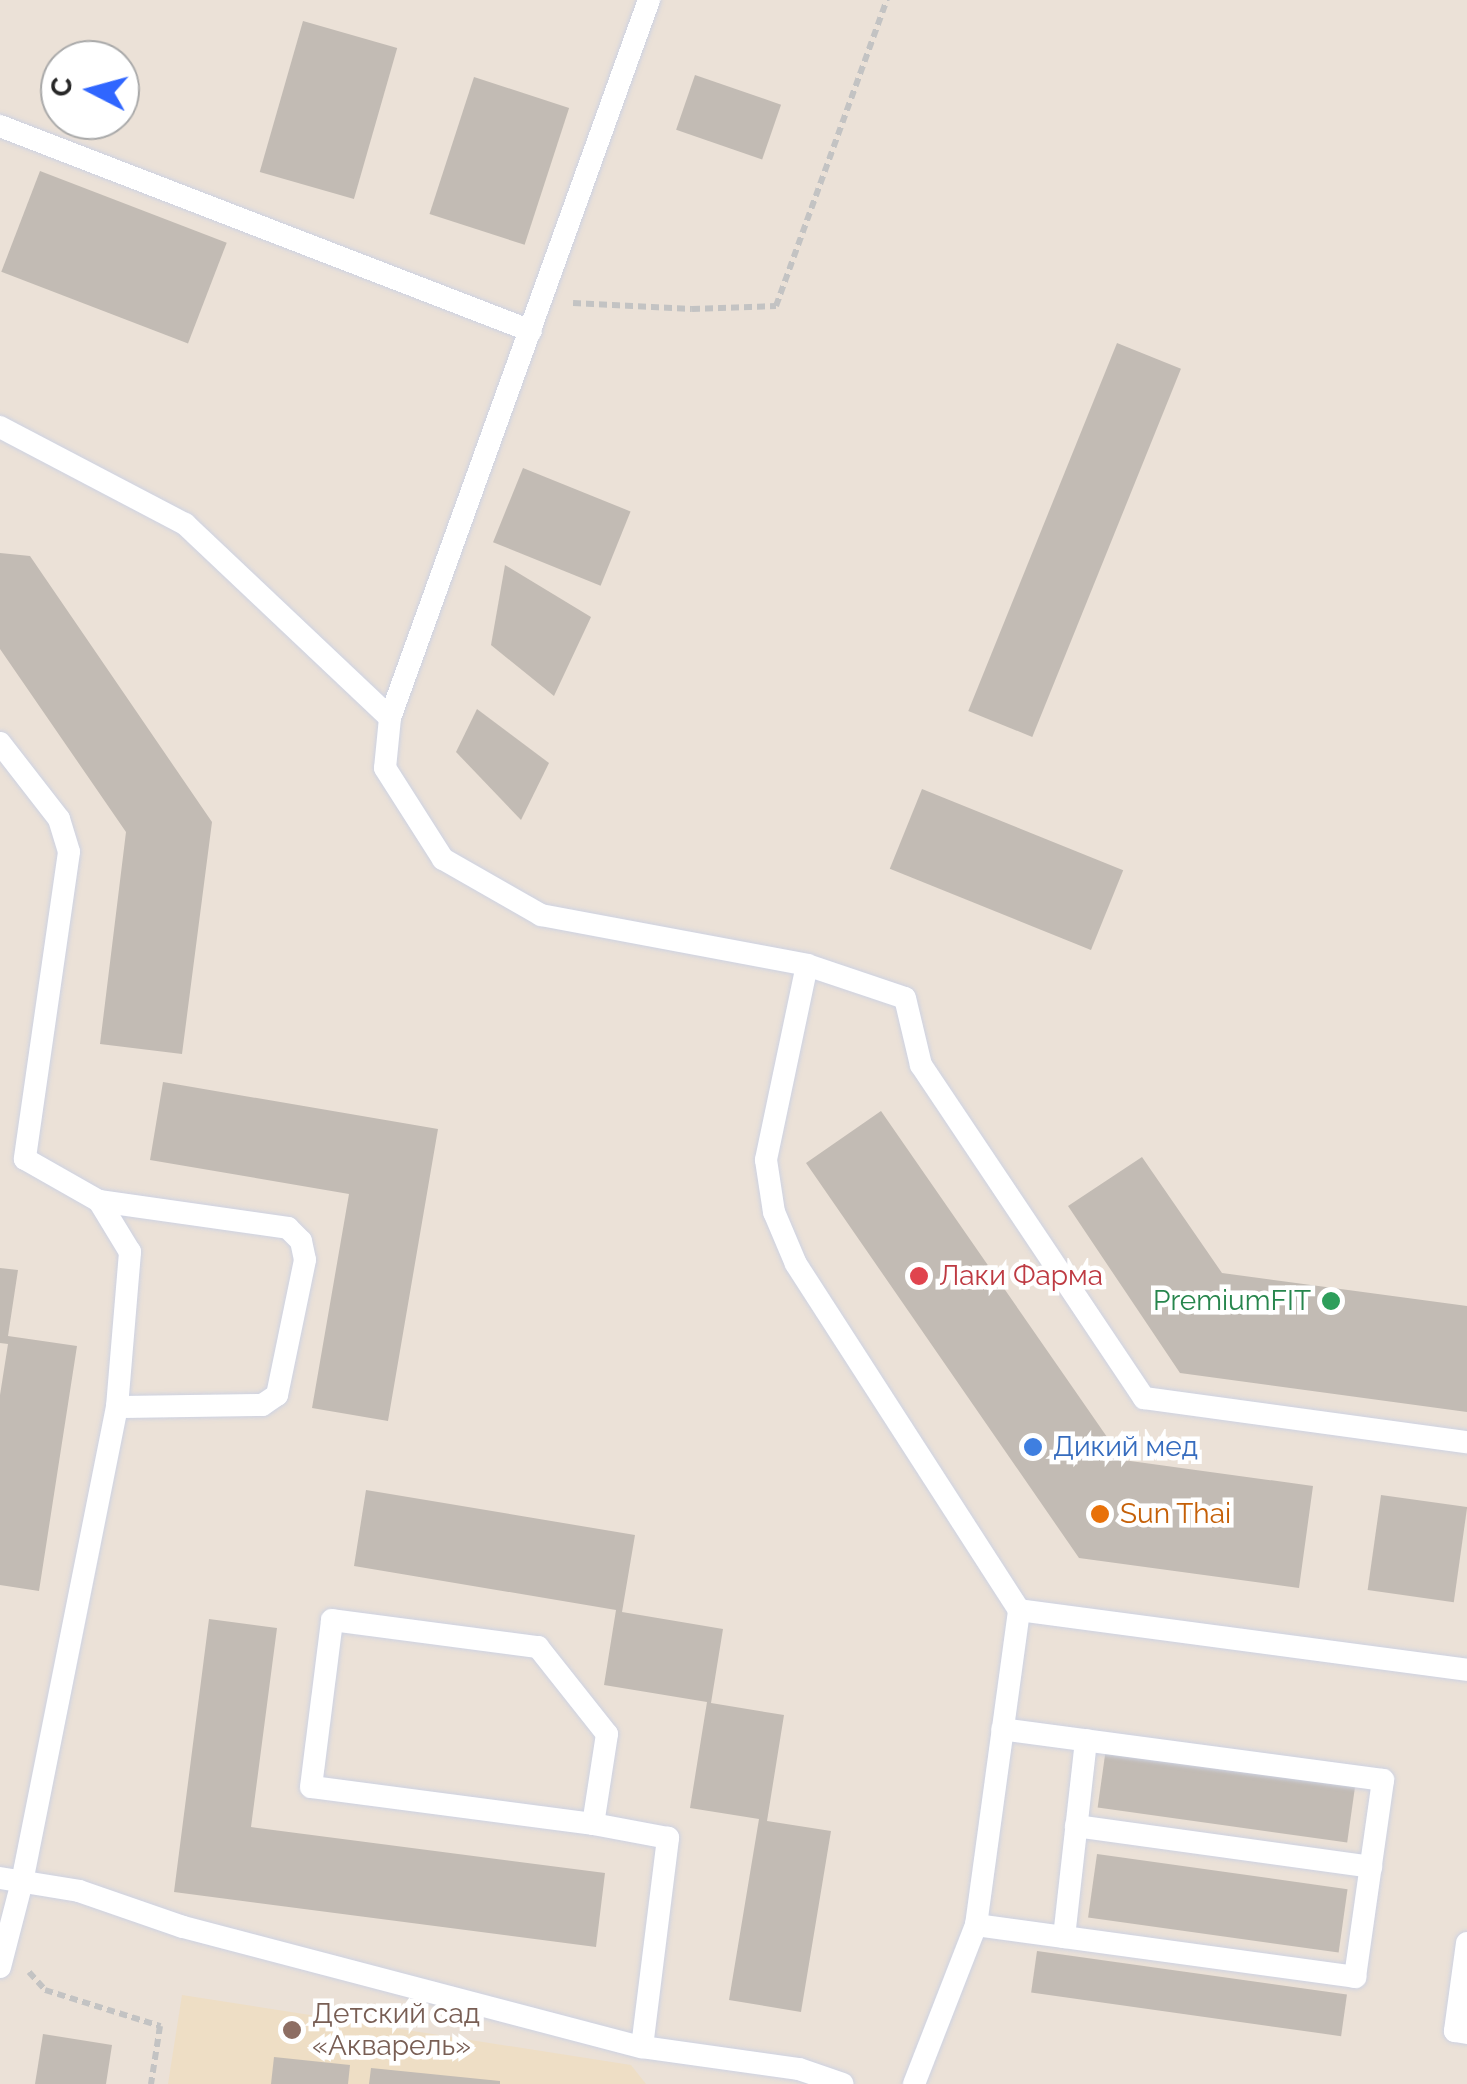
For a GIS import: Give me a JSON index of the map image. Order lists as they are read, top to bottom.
{
  "places": [
    "Лаки Фарма",
    "PremiumFIT",
    "Дикий мед",
    "Sun Thai",
    "Детский сад «Акварель»"
  ],
  "north": "left"
}
